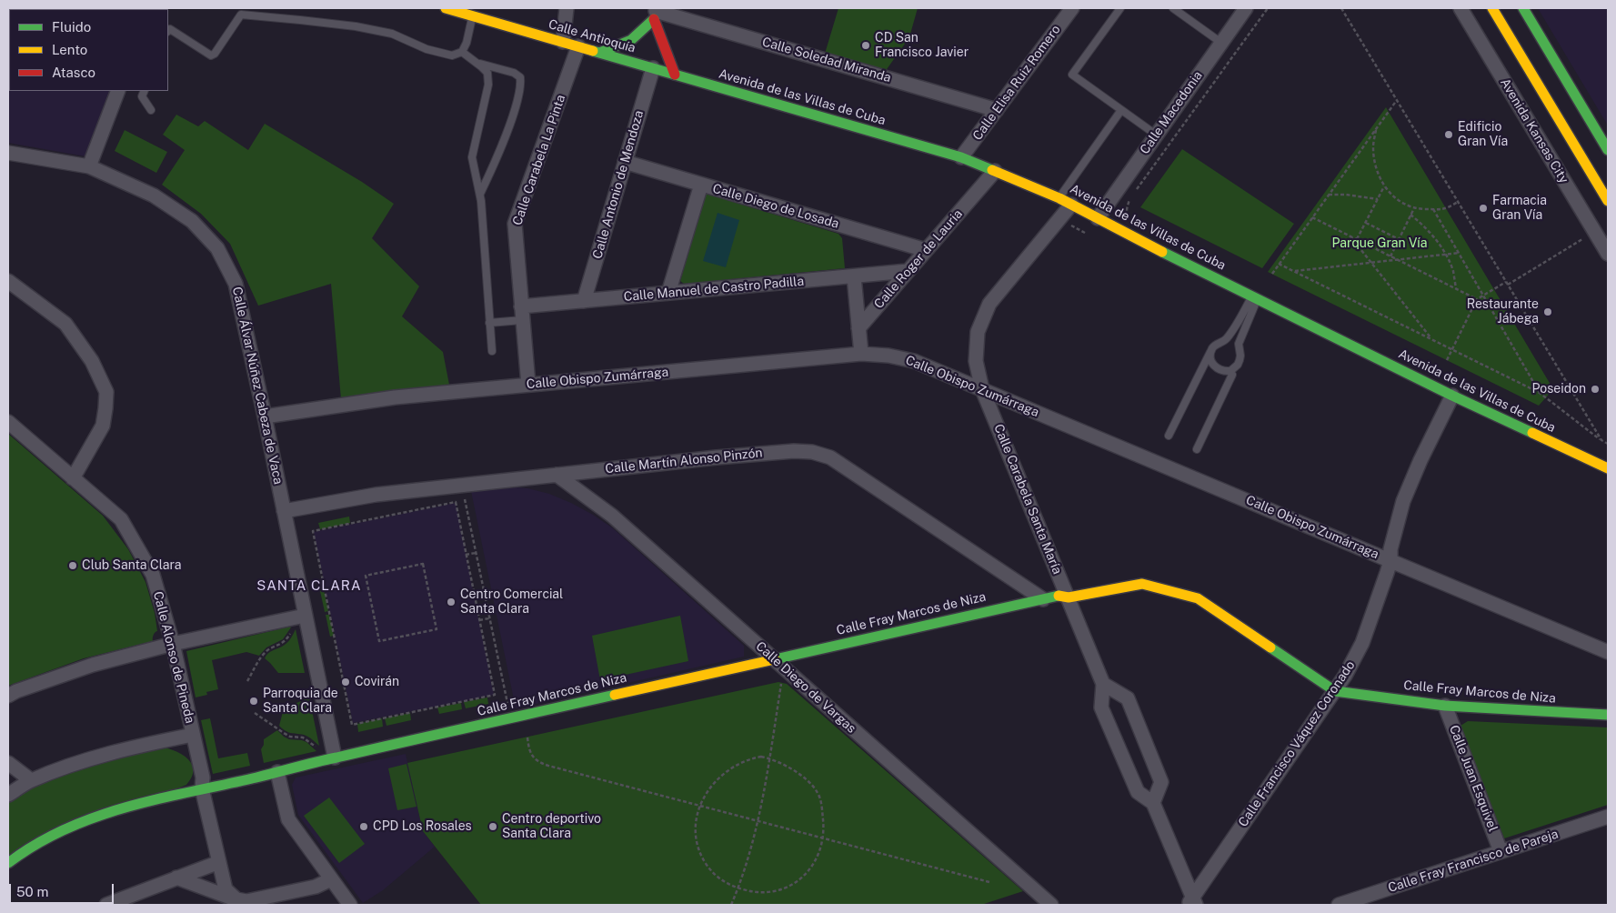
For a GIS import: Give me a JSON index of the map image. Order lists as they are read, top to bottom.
{
  "streets": {
    "street": [
      "Calle Antioquía",
      "Calle Soledad Miranda",
      "Calle Elisa Ruiz Romero",
      "Avenida de las Villas de Cuba",
      "Calle Macedonia",
      "Avenida Kansas City",
      "Calle Carabela La Pinta",
      "Calle Antonio de Mendoza",
      "Calle Diego de Losada",
      "Calle Roger de Lauria",
      "Calle Manuel de Castro Padilla",
      "Calle Obispo Zumárraga",
      "Calle Álvar Núñez Cabeza de Vaca",
      "Calle Martín Alonso Pinzón",
      "Calle Carabela Santa María",
      "Calle Fray Marcos de Niza",
      "Calle Alonso de Pineda",
      "Calle Diego de Vargas",
      "Calle Francisco Váquez Coronado",
      "Calle Juan Esquivel",
      "Calle Fray Francisco de Pareja"
    ]
  },
  "crossings": [
    ["Calle Antioquía", "Avenida de las Villas de Cuba"],
    ["Calle Antioquía", "Calle Carabela La Pinta"],
    ["Calle Antioquía", "Calle Antonio de Mendoza"],
    ["Calle Soledad Miranda", "Calle Elisa Ruiz Romero"],
    ["Calle Elisa Ruiz Romero", "Avenida de las Villas de Cuba"],
    ["Avenida de las Villas de Cuba", "Calle Macedonia"],
    ["Avenida de las Villas de Cuba", "Calle Antonio de Mendoza"],
    ["Avenida de las Villas de Cuba", "Calle Roger de Lauria"],
    ["Avenida de las Villas de Cuba", "Calle Carabela Santa María"],
    ["Avenida de las Villas de Cuba", "Calle Francisco Váquez Coronado"],
    ["Calle Carabela La Pinta", "Calle Manuel de Castro Padilla"],
    ["Calle Carabela La Pinta", "Calle Obispo Zumárraga"],
    ["Calle Antonio de Mendoza", "Calle Diego de Losada"],
    ["Calle Antonio de Mendoza", "Calle Manuel de Castro Padilla"],
    ["Calle Diego de Losada", "Calle Roger de Lauria"],
    ["Calle Roger de Lauria", "Calle Manuel de Castro Padilla"],
    ["Calle Obispo Zumárraga", "Calle Álvar Núñez Cabeza de Vaca"],
    ["Calle Obispo Zumárraga", "Calle Carabela Santa María"],
    ["Calle Obispo Zumárraga", "Calle Francisco Váquez Coronado"],
    ["Calle Álvar Núñez Cabeza de Vaca", "Calle Martín Alonso Pinzón"],
    ["Calle Álvar Núñez Cabeza de Vaca", "Calle Fray Marcos de Niza"],
    ["Calle Martín Alonso Pinzón", "Calle Fray Marcos de Niza"],
    ["Calle Martín Alonso Pinzón", "Calle Diego de Vargas"],
    ["Calle Carabela Santa María", "Calle Fray Marcos de Niza"],
    ["Calle Carabela Santa María", "Calle Francisco Váquez Coronado"],
    ["Calle Fray Marcos de Niza", "Calle Alonso de Pineda"],
    ["Calle Fray Marcos de Niza", "Calle Diego de Vargas"],
    ["Calle Fray Marcos de Niza", "Calle Francisco Váquez Coronado"],
    ["Calle Fray Marcos de Niza", "Calle Juan Esquivel"],
    ["Calle Juan Esquivel", "Calle Fray Francisco de Pareja"]
  ],
  "districts": ["SANTA CLARA"],
  "parks": ["Parque Gran Vía"],
  "places": [
    "CD San Francisco Javier",
    "Edificio Gran Vía",
    "Farmacia Gran Vía",
    "Restaurante Jábega",
    "Poseidon",
    "Club Santa Clara",
    "Centro Comercial Santa Clara",
    "Covirán",
    "Parroquia de Santa Clara",
    "CPD Los Rosales",
    "Centro deportivo Santa Clara"
  ],
  "legend": ["Fluido", "Lento", "Atasco"],
  "scale_bar": "50 m"
}
